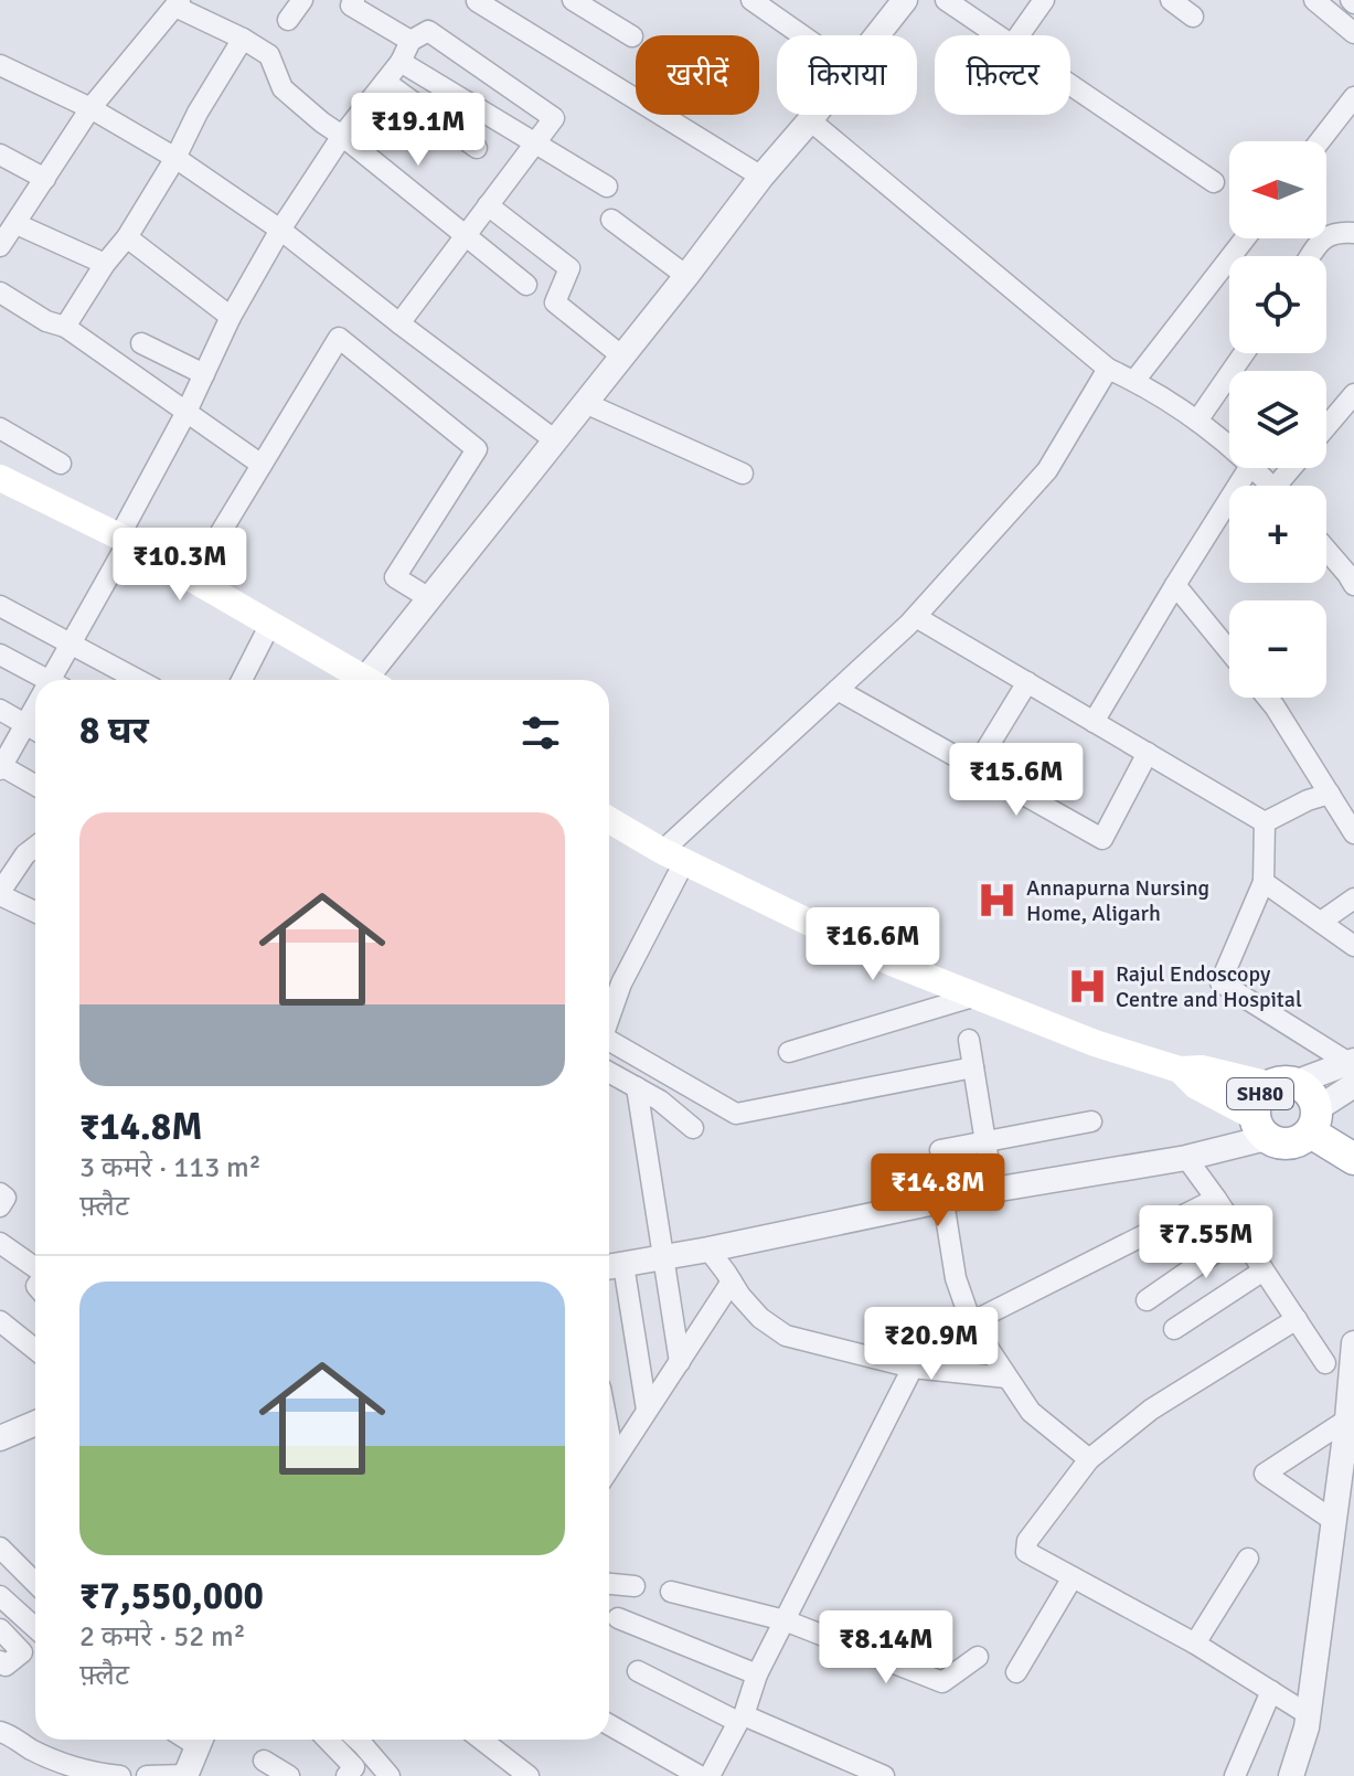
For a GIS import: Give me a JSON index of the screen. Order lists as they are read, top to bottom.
{
  "streets": {
    "main road": ["SH80"]
  },
  "places": {
    "hospital": ["Annapurna Nursing Home, Aligarh", "Rajul Endoscopy Centre and Hospital"]
  },
  "north": "left",
  "page": {
    "chip": ["खरीदें", "किराया", "फ़िल्टर"],
    "price": [
      "₹19.1M",
      "₹10.3M",
      "₹15.6M",
      "₹16.6M",
      "₹14.8M",
      "₹7.55M",
      "₹20.9M",
      "₹8.14M"
    ],
    "map_buttons": ["+", "−"],
    "heading": "8 घर",
    "list": [
      {
        "name": "₹14.8M",
        "note": "3 कमरे · 113 m² · फ़्लैट"
      },
      {
        "name": "₹7,550,000",
        "note": "2 कमरे · 52 m² · फ़्लैट"
      }
    ]
  }
}
